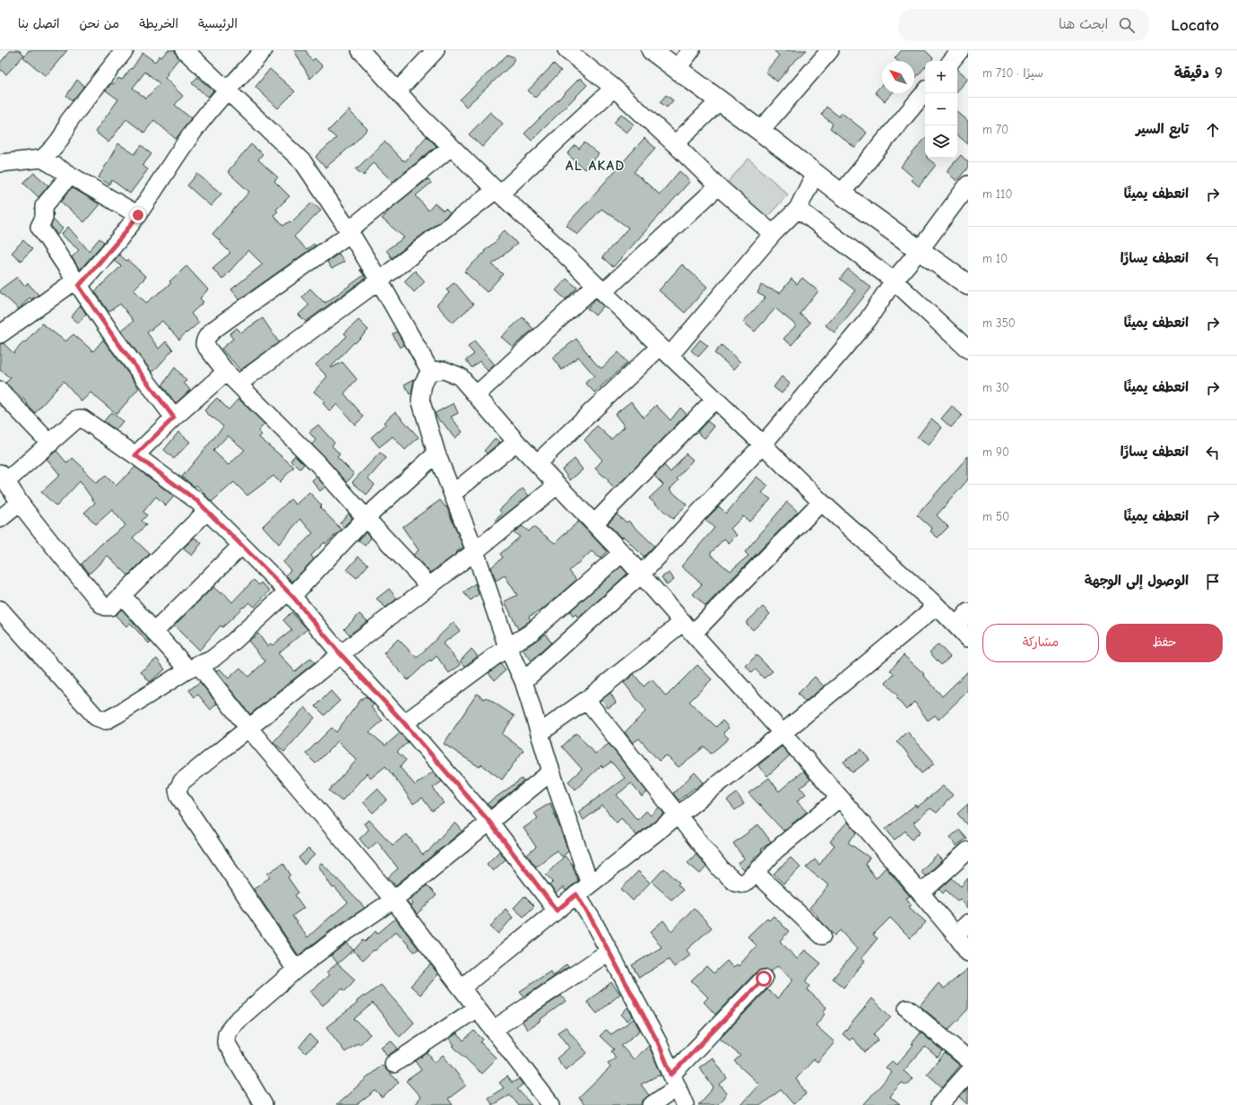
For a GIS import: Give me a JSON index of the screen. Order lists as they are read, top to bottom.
{
  "districts": ["AL AKAD"],
  "north": "top left",
  "page": {
    "header": "Locato",
    "search": "ابحث هنا",
    "nav": [
      "الرئيسية",
      "الخريطة",
      "من نحن",
      "اتصل بنا"
    ],
    "heading": ["9 دقيقة", "سيرًا · 710 m"],
    "map_buttons": ["+", "−"],
    "list": [
      ["تابع السير", "70 m"],
      ["انعطف يمينًا", "110 m"],
      ["انعطف يسارًا", "10 m"],
      ["انعطف يمينًا", "350 m"],
      ["انعطف يمينًا", "30 m"],
      ["انعطف يسارًا", "90 m"],
      ["انعطف يمينًا", "50 m"],
      "الوصول إلى الوجهة"
    ],
    "buttons": ["حفظ", "مشاركة"]
  }
}
